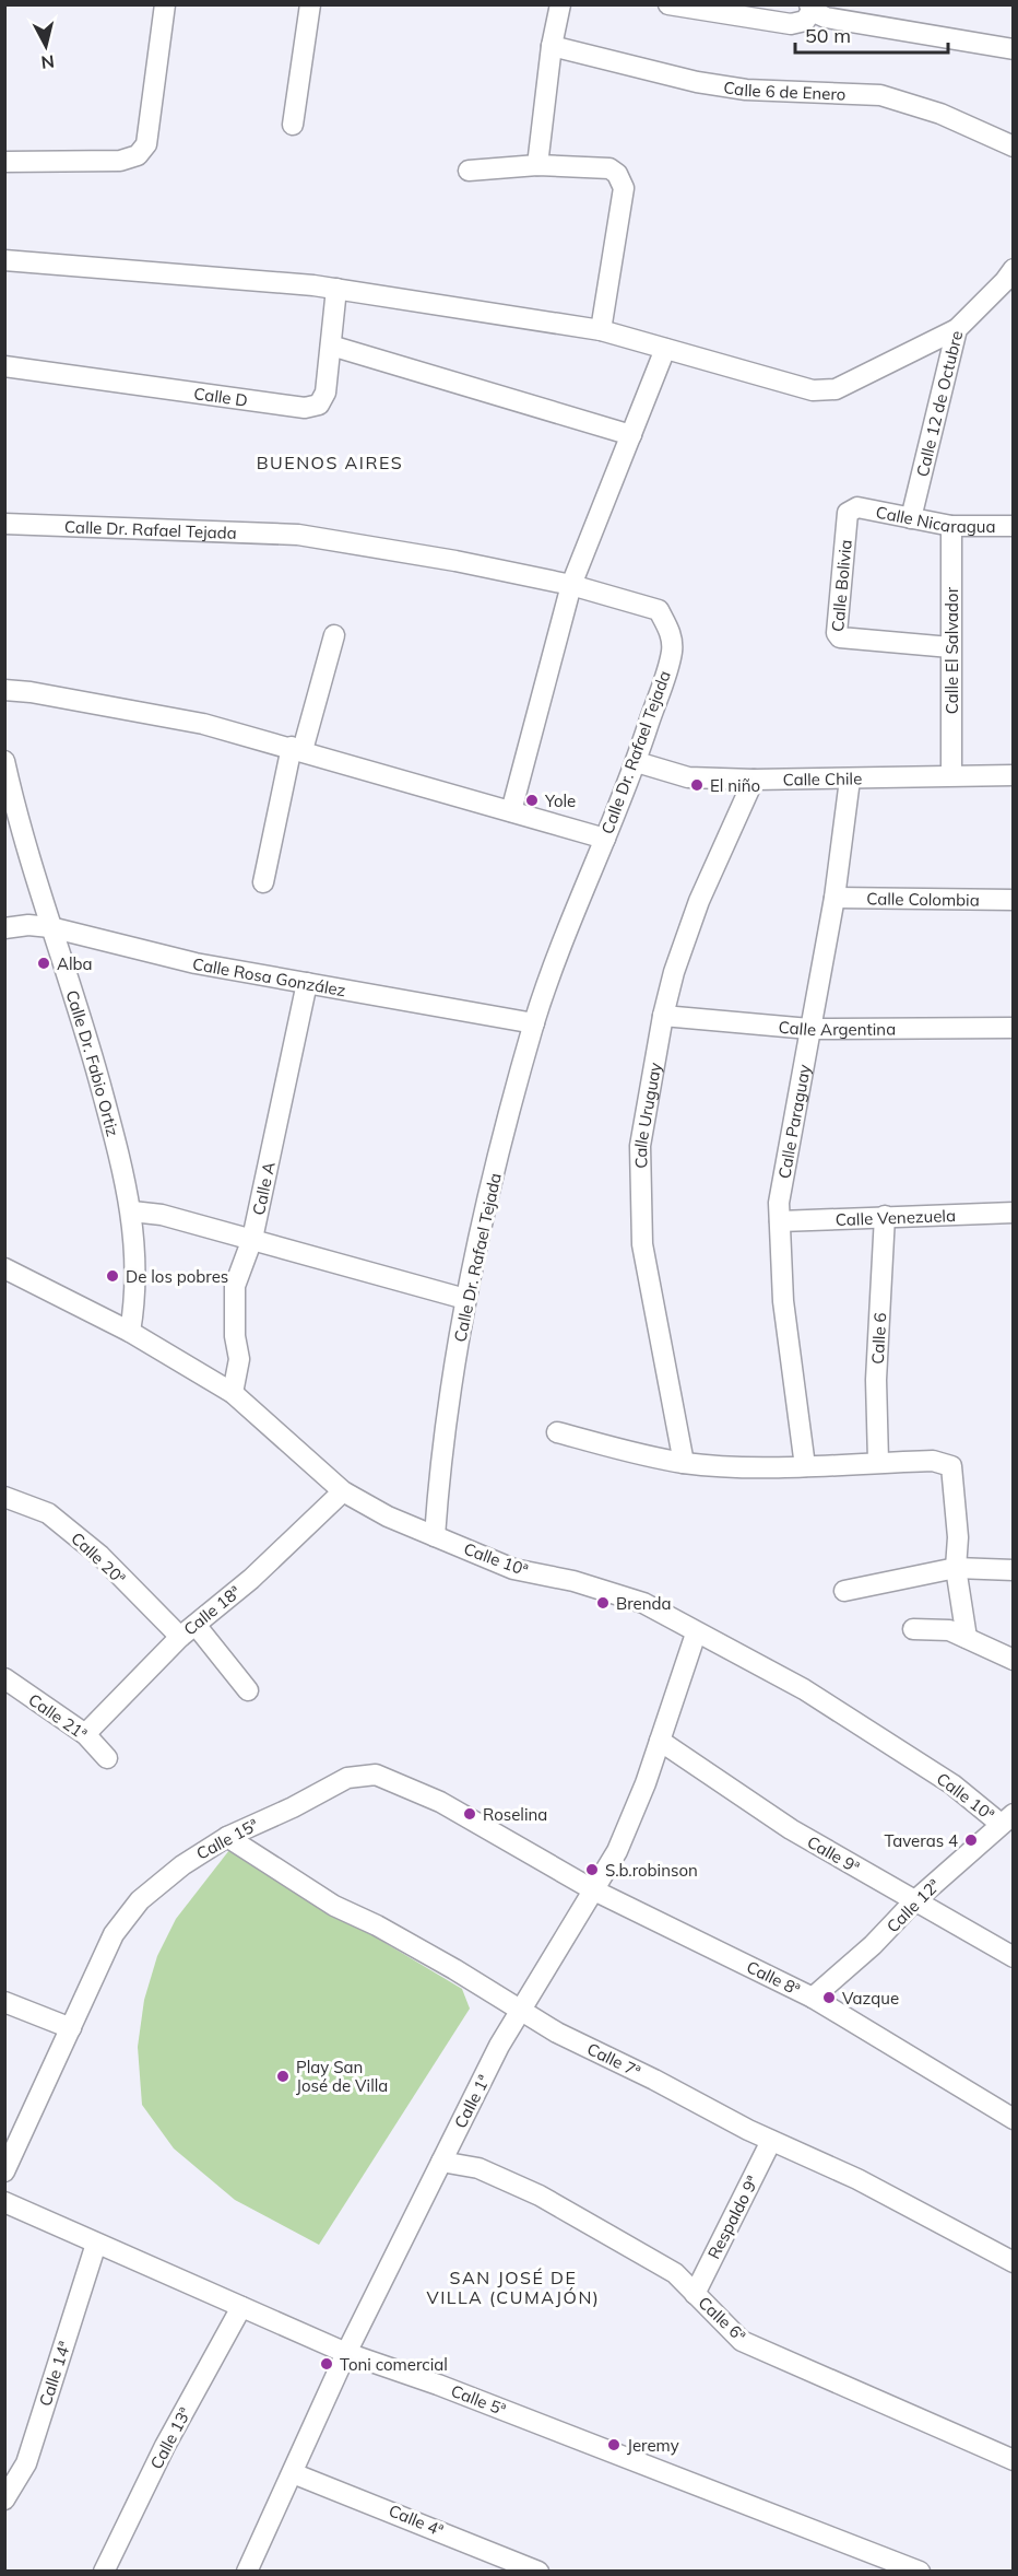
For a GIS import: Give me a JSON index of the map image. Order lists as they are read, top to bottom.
{
  "streets": {
    "street": [
      "Calle 6 de Enero",
      "Calle D",
      "Calle 12 de Octubre",
      "Calle Nicaragua",
      "Calle Dr. Rafael Tejada",
      "Calle Bolivia",
      "Calle El Salvador",
      "Calle Chile",
      "Calle Colombia",
      "Calle Rosa González",
      "Calle Argentina",
      "Calle Dr. Fabio Ortiz",
      "Calle Uruguay",
      "Calle Paraguay",
      "Calle A",
      "Calle Venezuela",
      "Calle 6",
      "Calle 20ª",
      "Calle 10ª",
      "Calle 18ª",
      "Calle 21ª",
      "Calle 15ª",
      "Calle 9ª",
      "Calle 12ª",
      "Calle 8ª",
      "Calle 7ª",
      "Calle 1ª",
      "Respaldo 9ª",
      "Calle 6ª",
      "Calle 14ª",
      "Calle 5ª",
      "Calle 13ª",
      "Calle 4ª"
    ]
  },
  "crossings": [
    ["Calle 12 de Octubre", "Calle Nicaragua"],
    ["Calle Nicaragua", "Calle Bolivia"],
    ["Calle Nicaragua", "Calle El Salvador"],
    ["Calle Dr. Rafael Tejada", "Calle Chile"],
    ["Calle Dr. Rafael Tejada", "Calle Rosa González"],
    ["Calle Dr. Rafael Tejada", "Calle 10ª"],
    ["Calle Bolivia", "Calle El Salvador"],
    ["Calle El Salvador", "Calle Chile"],
    ["Calle Chile", "Calle Uruguay"],
    ["Calle Chile", "Calle Paraguay"],
    ["Calle Colombia", "Calle Paraguay"],
    ["Calle Rosa González", "Calle Dr. Fabio Ortiz"],
    ["Calle Rosa González", "Calle A"],
    ["Calle Argentina", "Calle Uruguay"],
    ["Calle Argentina", "Calle Paraguay"],
    ["Calle Dr. Fabio Ortiz", "Calle 10ª"],
    ["Calle Paraguay", "Calle Venezuela"],
    ["Calle A", "Calle 10ª"],
    ["Calle Venezuela", "Calle 6"],
    ["Calle 20ª", "Calle 18ª"],
    ["Calle 10ª", "Calle 18ª"],
    ["Calle 10ª", "Calle 12ª"],
    ["Calle 10ª", "Calle 1ª"],
    ["Calle 18ª", "Calle 21ª"],
    ["Calle 15ª", "Calle 8ª"],
    ["Calle 15ª", "Calle 7ª"],
    ["Calle 15ª", "Calle 1ª"],
    ["Calle 9ª", "Calle 12ª"],
    ["Calle 9ª", "Calle 1ª"],
    ["Calle 12ª", "Calle 8ª"],
    ["Calle 8ª", "Calle 1ª"],
    ["Calle 7ª", "Calle 1ª"],
    ["Calle 7ª", "Respaldo 9ª"],
    ["Calle 1ª", "Calle 6ª"],
    ["Calle 1ª", "Calle 5ª"],
    ["Calle 1ª", "Calle 4ª"],
    ["Respaldo 9ª", "Calle 6ª"],
    ["Calle 14ª", "Calle 5ª"],
    ["Calle 5ª", "Calle 13ª"]
  ],
  "districts": ["BUENOS AIRES", "SAN JOSÉ DE VILLA (CUMAJÓN)"],
  "places": [
    "El niño",
    "Yole",
    "Alba",
    "De los pobres",
    "Brenda",
    "Roselina",
    "Taveras 4",
    "S.b.robinson",
    "Vazque",
    "Play San José de Villa",
    "Toni comercial",
    "Jeremy"
  ],
  "scale_bar": "50 m",
  "north": "bottom"
}
